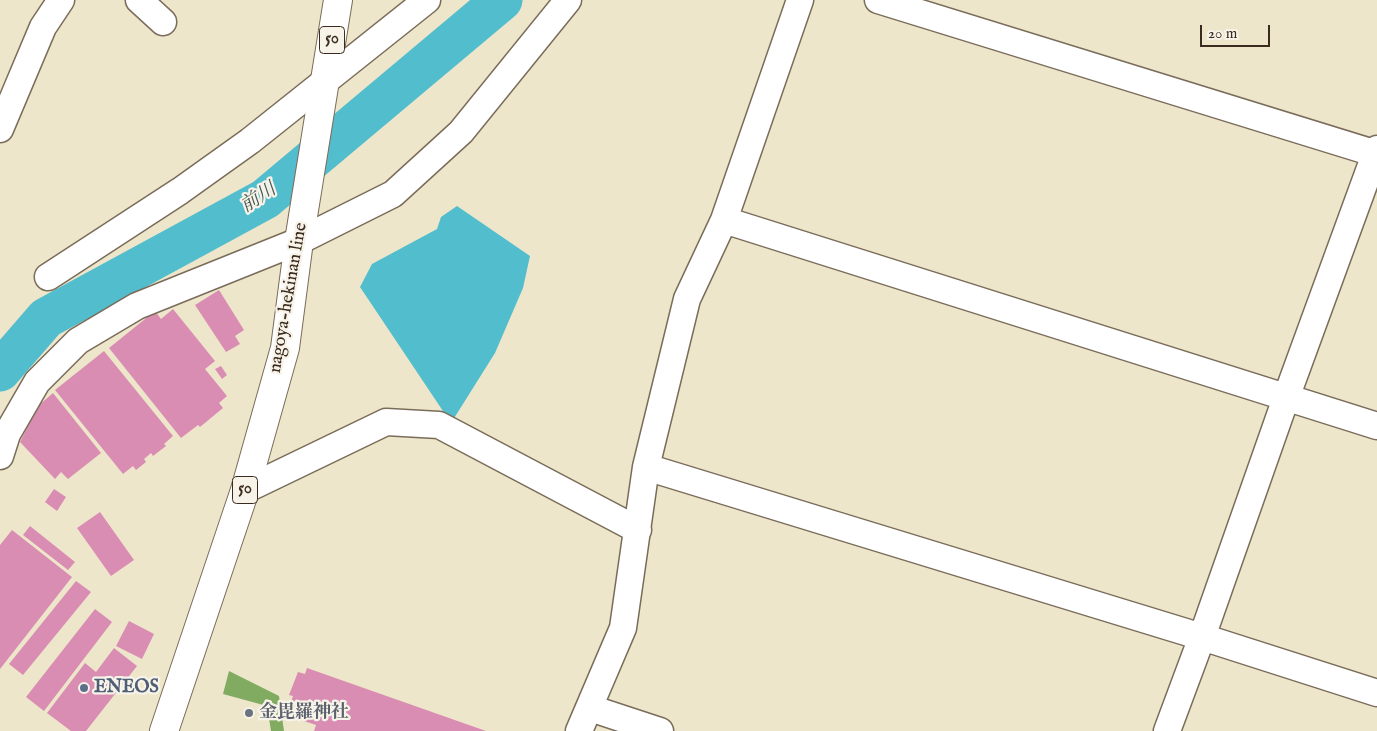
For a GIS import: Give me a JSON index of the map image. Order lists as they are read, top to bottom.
{
  "streets": {
    "main road": ["50", "nagoya-hekinan line"]
  },
  "water": ["前川"],
  "places": ["ENEOS", "金毘羅神社"],
  "scale_bar": "20 m"
}
